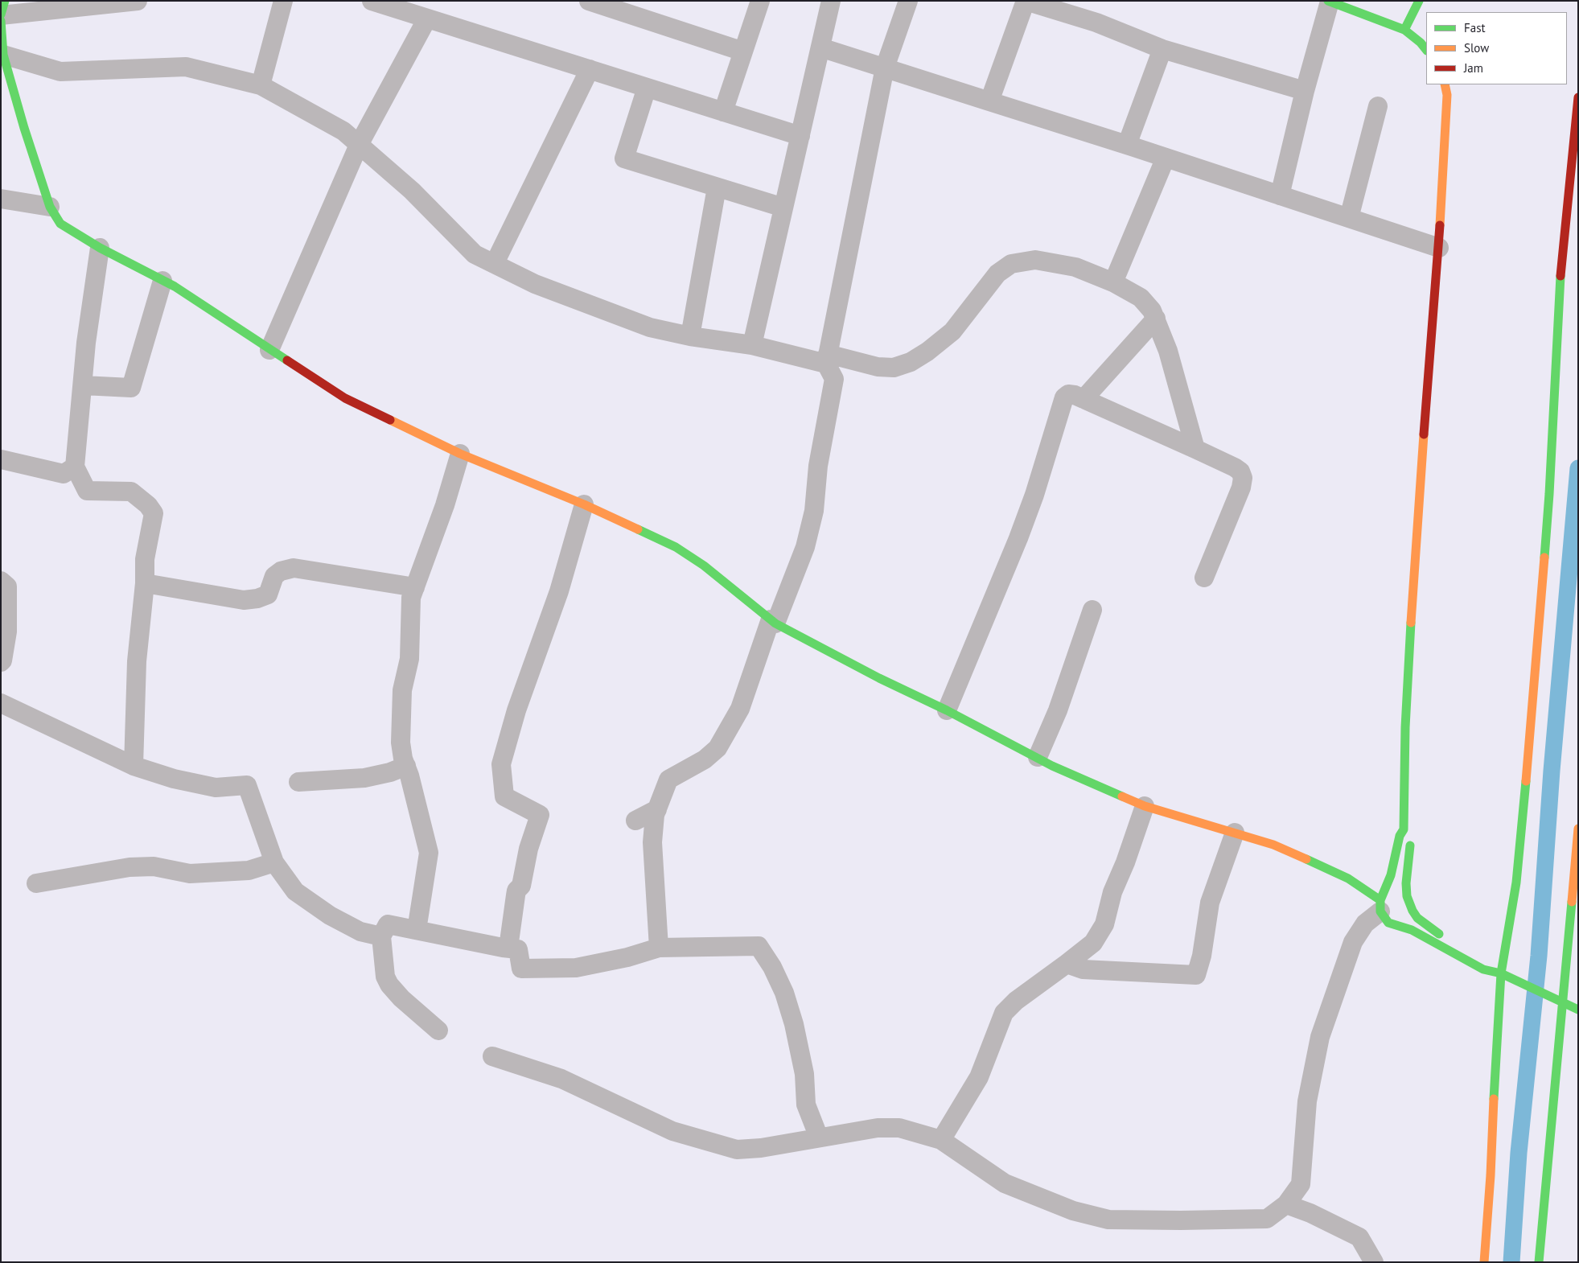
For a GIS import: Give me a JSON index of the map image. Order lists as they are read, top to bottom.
{
  "legend": ["Fast", "Slow", "Jam"]
}
